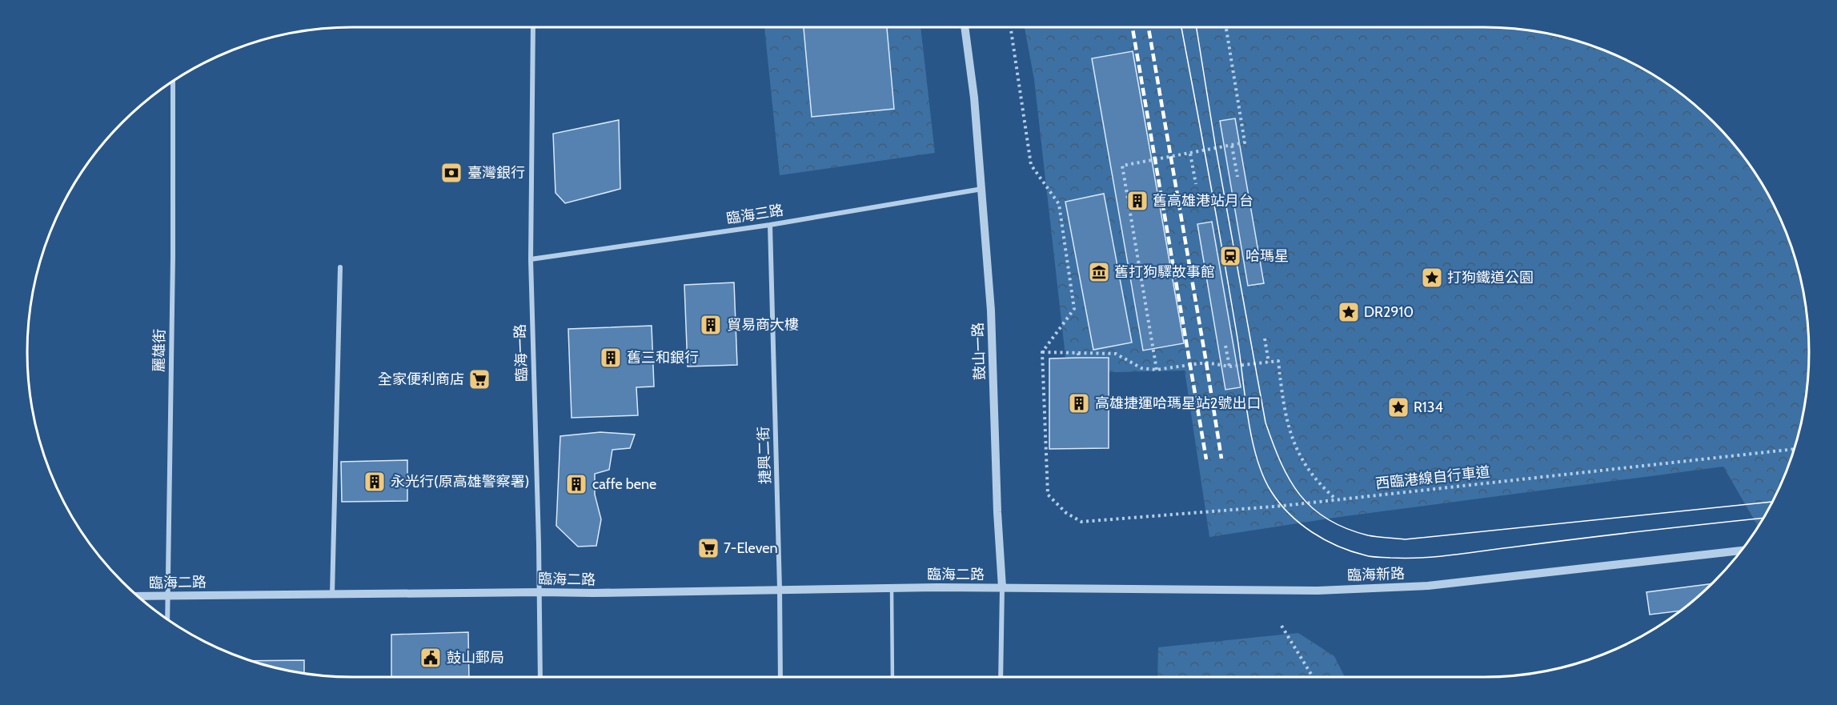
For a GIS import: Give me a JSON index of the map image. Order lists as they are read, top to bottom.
{
  "streets": {
    "street": [
      "臨海三路",
      "麗雄街",
      "鼓山一路",
      "臨海一路",
      "捷興二街",
      "臨海二路",
      "臨海新路"
    ],
    "path": ["西臨港線自行車道"]
  },
  "crossings": [
    ["臨海三路", "鼓山一路"],
    ["臨海三路", "臨海一路"],
    ["臨海三路", "捷興二街"],
    ["麗雄街", "臨海二路"],
    ["鼓山一路", "臨海二路"],
    ["鼓山一路", "臨海新路"],
    ["臨海一路", "臨海二路"],
    ["捷興二街", "臨海二路"],
    ["臨海二路", "臨海新路"]
  ],
  "places": {
    "bank": ["臺灣銀行"],
    "building": [
      "舊高雄港站月台",
      "貿易商大樓",
      "舊三和銀行",
      "高雄捷運哈瑪星站2號出口",
      "永光行(原高雄警察署)",
      "caffe bene"
    ],
    "station": ["哈瑪星"],
    "museum": ["舊打狗驛故事館"],
    "place": ["打狗鐵道公園", "DR2910", "R134"],
    "supermarket": ["全家便利商店", "7-Eleven"],
    "public building": ["鼓山郵局"]
  }
}
